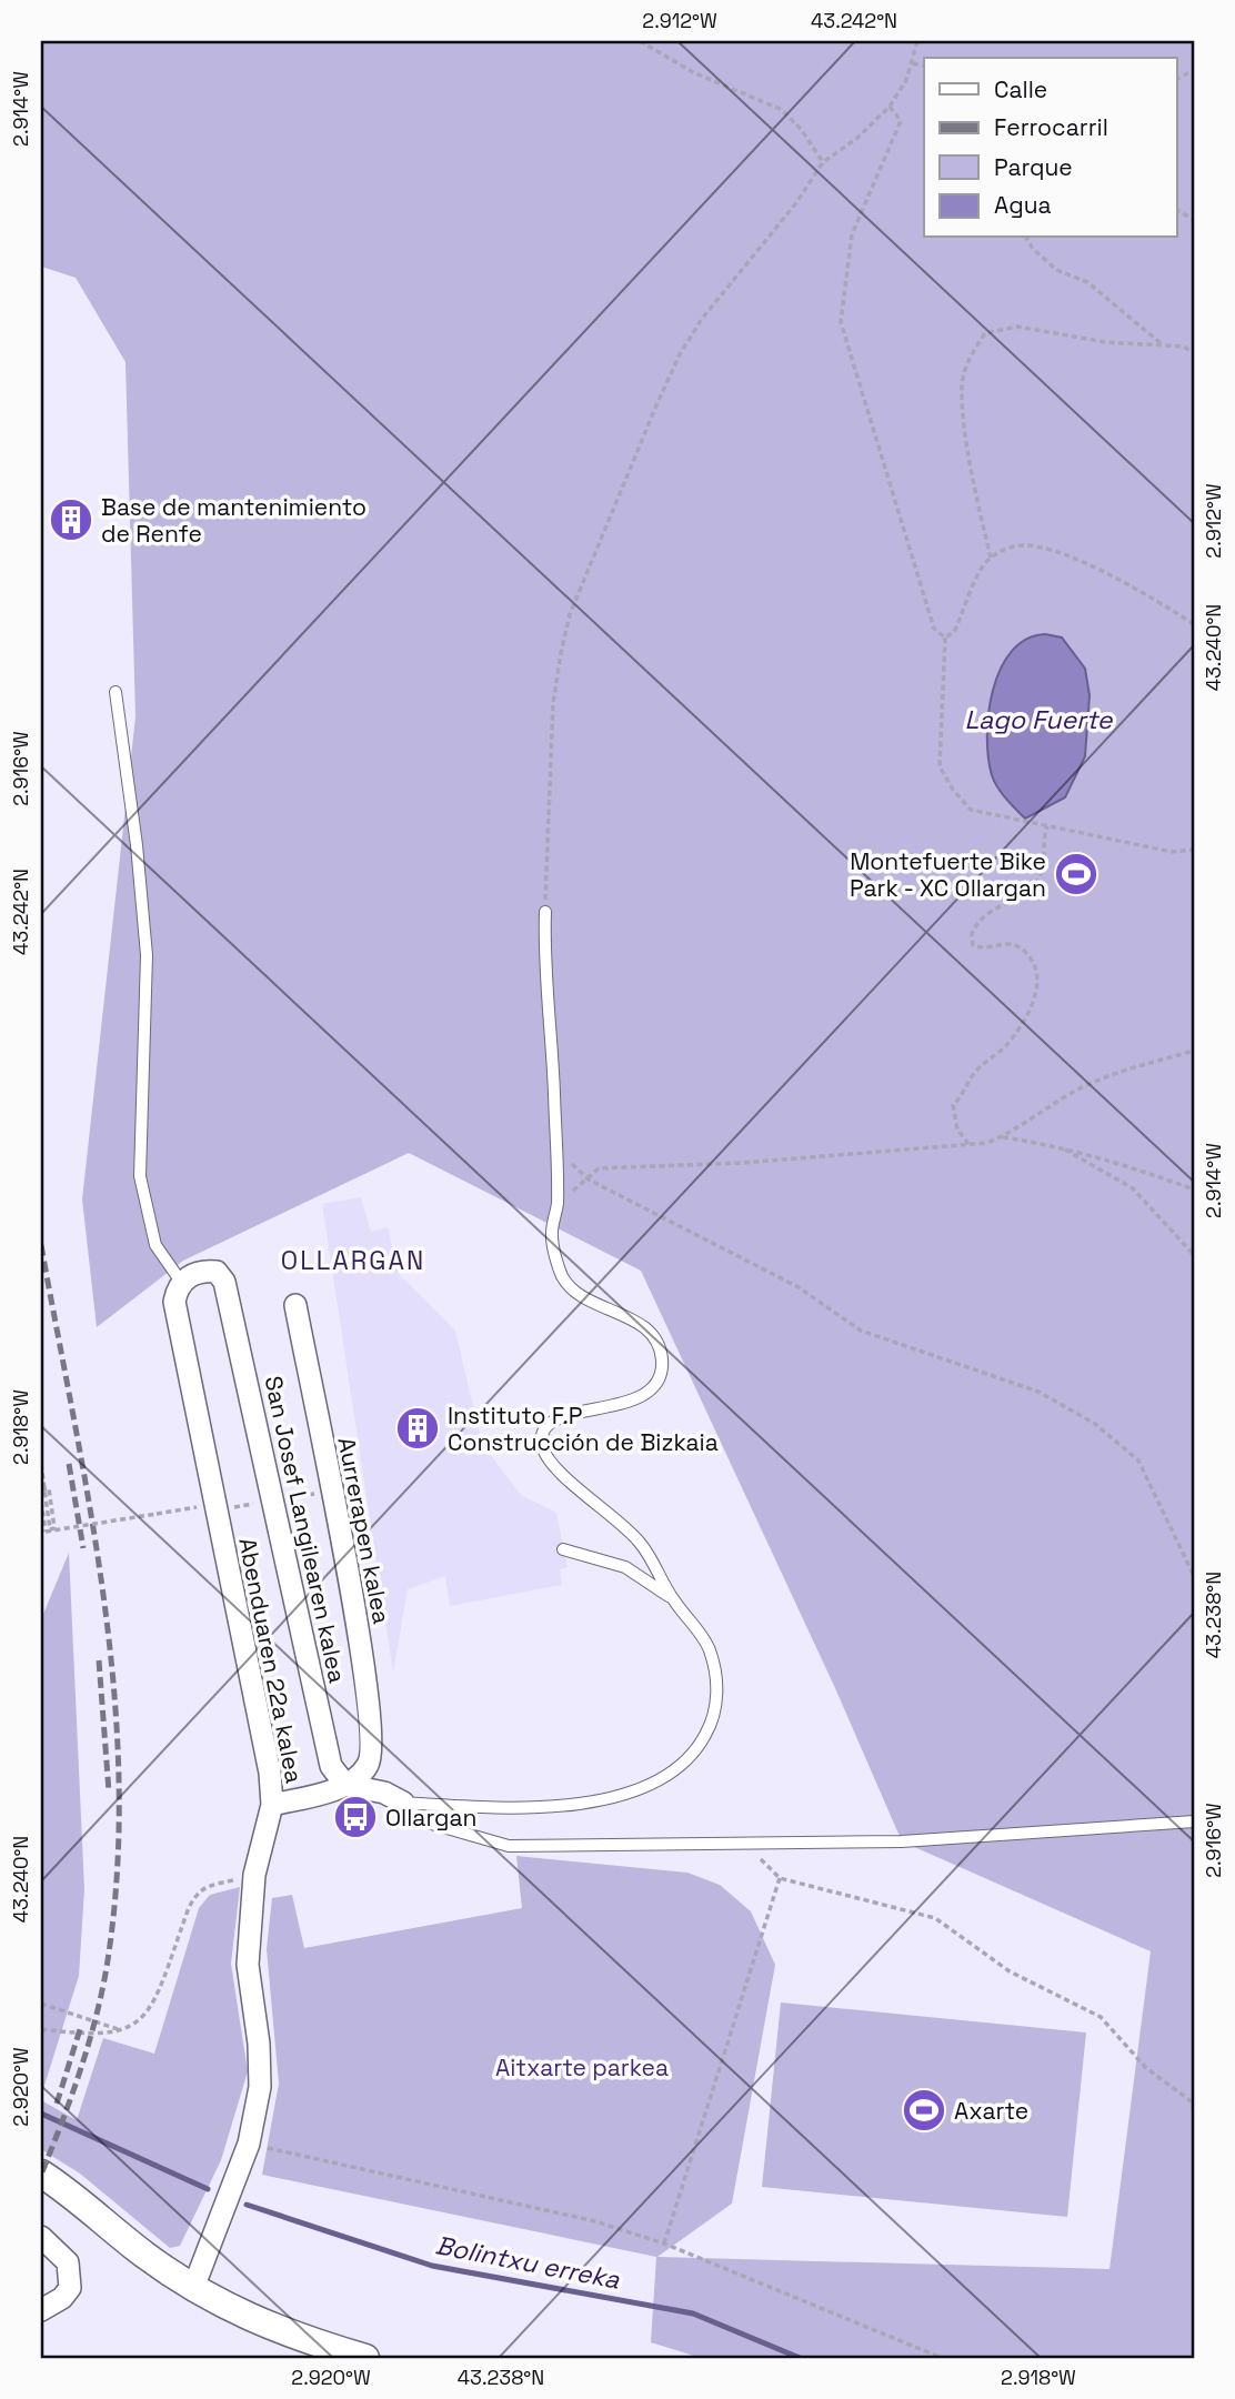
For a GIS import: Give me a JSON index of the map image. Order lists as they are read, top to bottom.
{
  "streets": {
    "street": ["San Josef Langilearen kalea", "Aurrerapen kalea", "Abenduaren 22a kalea"]
  },
  "crossings": [
    ["San Josef Langilearen kalea", "Aurrerapen kalea"],
    ["San Josef Langilearen kalea", "Abenduaren 22a kalea"]
  ],
  "districts": ["OLLARGAN"],
  "water": ["Lago Fuerte", "Bolintxu erreka"],
  "parks": ["Aitxarte parkea"],
  "places": {
    "building": ["Base de mantenimiento de Renfe", "Instituto F.P Construcción de Bizkaia"],
    "sports": ["Montefuerte Bike Park - XC Ollargan", "Axarte"],
    "bus stop": ["Ollargan"]
  },
  "legend": [
    "Calle",
    "Ferrocarril",
    "Parque",
    "Agua"
  ],
  "coordinates": [
    "2.912°W",
    "43.242°N",
    "2.914°W",
    "43.240°N",
    "2.916°W",
    "2.918°W",
    "43.238°N",
    "2.920°W"
  ]
}
